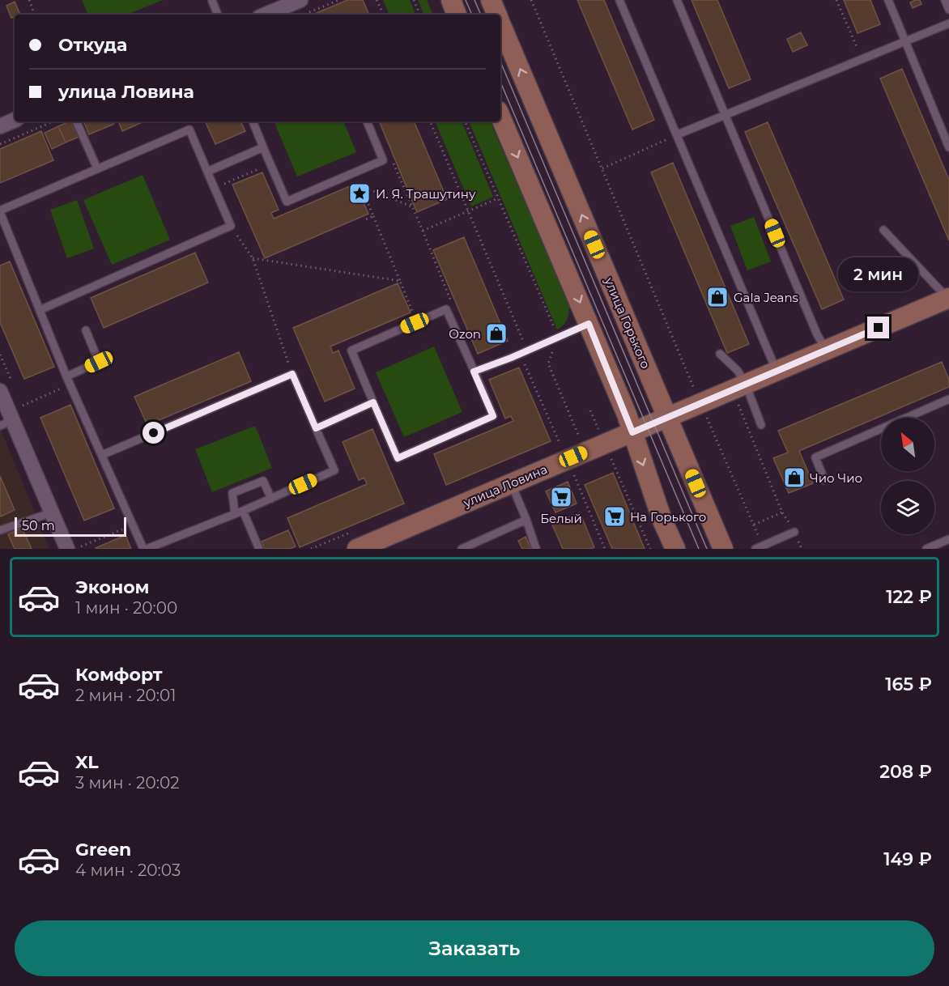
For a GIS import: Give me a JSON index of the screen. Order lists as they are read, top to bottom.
{
  "streets": {
    "main road": ["улица Горького", "улица Ловина"]
  },
  "crossings": [
    ["улица Горького", "улица Ловина"]
  ],
  "places": {
    "place": ["И. Я. Трашутину"],
    "shop": ["Gala Jeans", "Ozon", "Чио Чио"],
    "supermarket": ["Белый", "На Горького"]
  },
  "scale_bar": "50 m",
  "north": "top left",
  "page": {
    "banner": ["Откуда", "улица Ловина"],
    "bubble": "2 мин",
    "scale": "50 m",
    "list": [
      {
        "name": "Эконом",
        "note": "1 мин · 20:00",
        "value": "122 ₽"
      },
      {
        "name": "Комфорт",
        "note": "2 мин · 20:01",
        "value": "165 ₽"
      },
      {
        "name": "XL",
        "note": "3 мин · 20:02",
        "value": "208 ₽"
      },
      {
        "name": "Green",
        "note": "4 мин · 20:03",
        "value": "149 ₽"
      }
    ],
    "buttons": "Заказать"
  }
}
